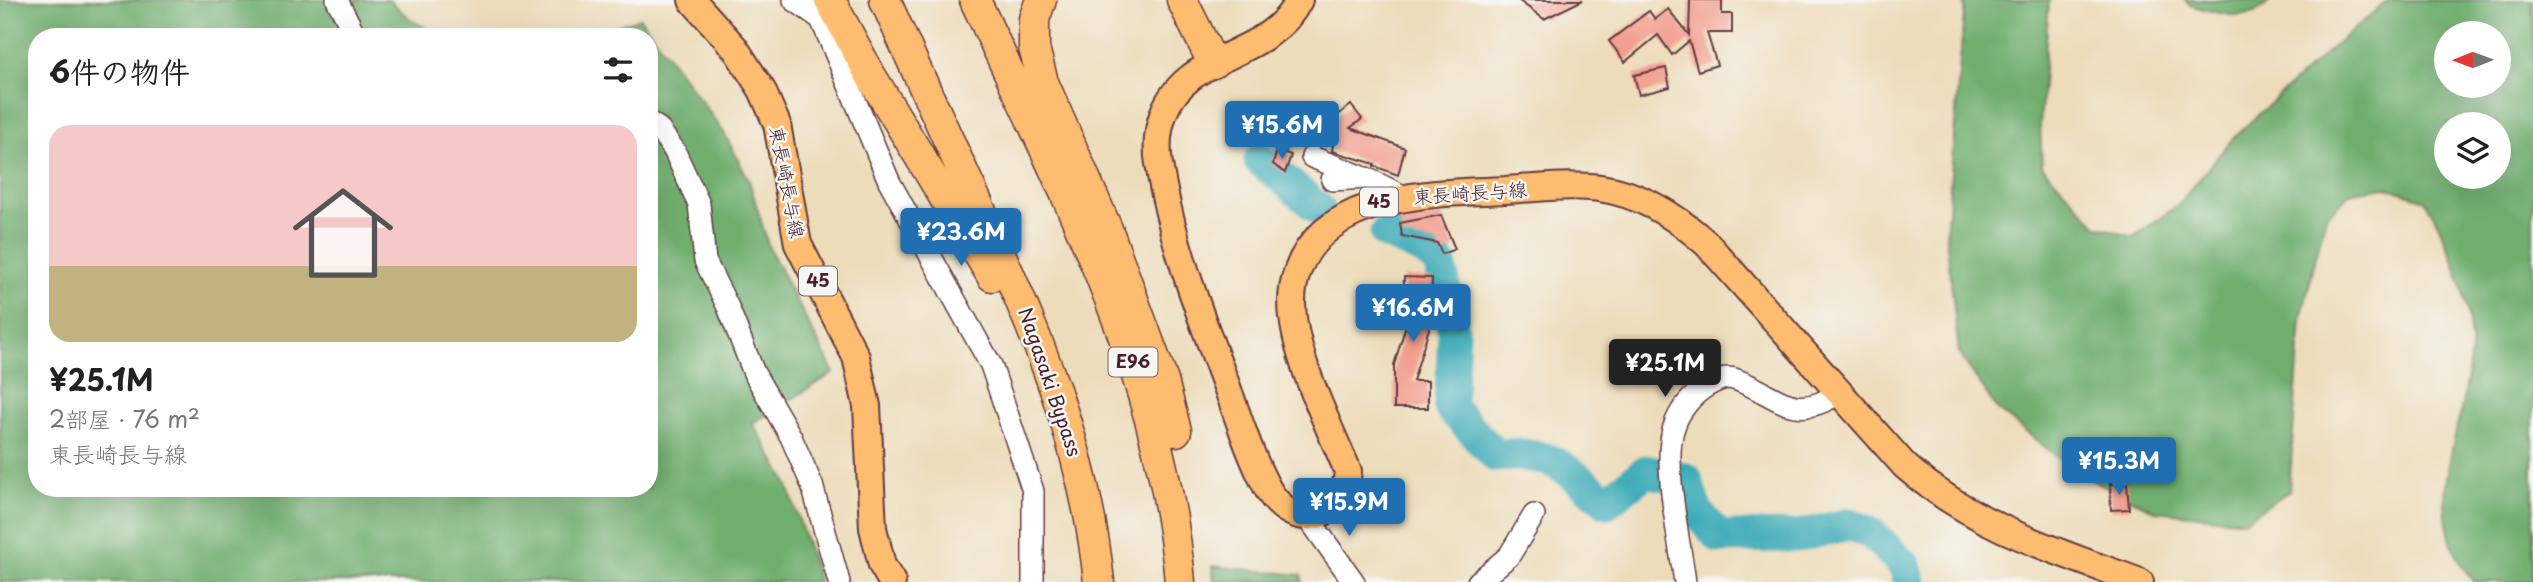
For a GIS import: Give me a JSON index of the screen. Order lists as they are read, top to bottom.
{
  "streets": {
    "highway": ["E96", "Nagasaki Bypass"],
    "main road": ["東長崎長与線", "45"]
  },
  "north": "left",
  "page": {
    "heading": "6件の物件",
    "price": [
      "¥15.6M",
      "¥23.6M",
      "¥16.6M",
      "¥25.1M",
      "¥15.3M",
      "¥15.9M"
    ],
    "list": [
      {
        "name": "¥25.1M",
        "note": "2部屋 · 76 m² · 東長崎長与線"
      }
    ]
  }
}
